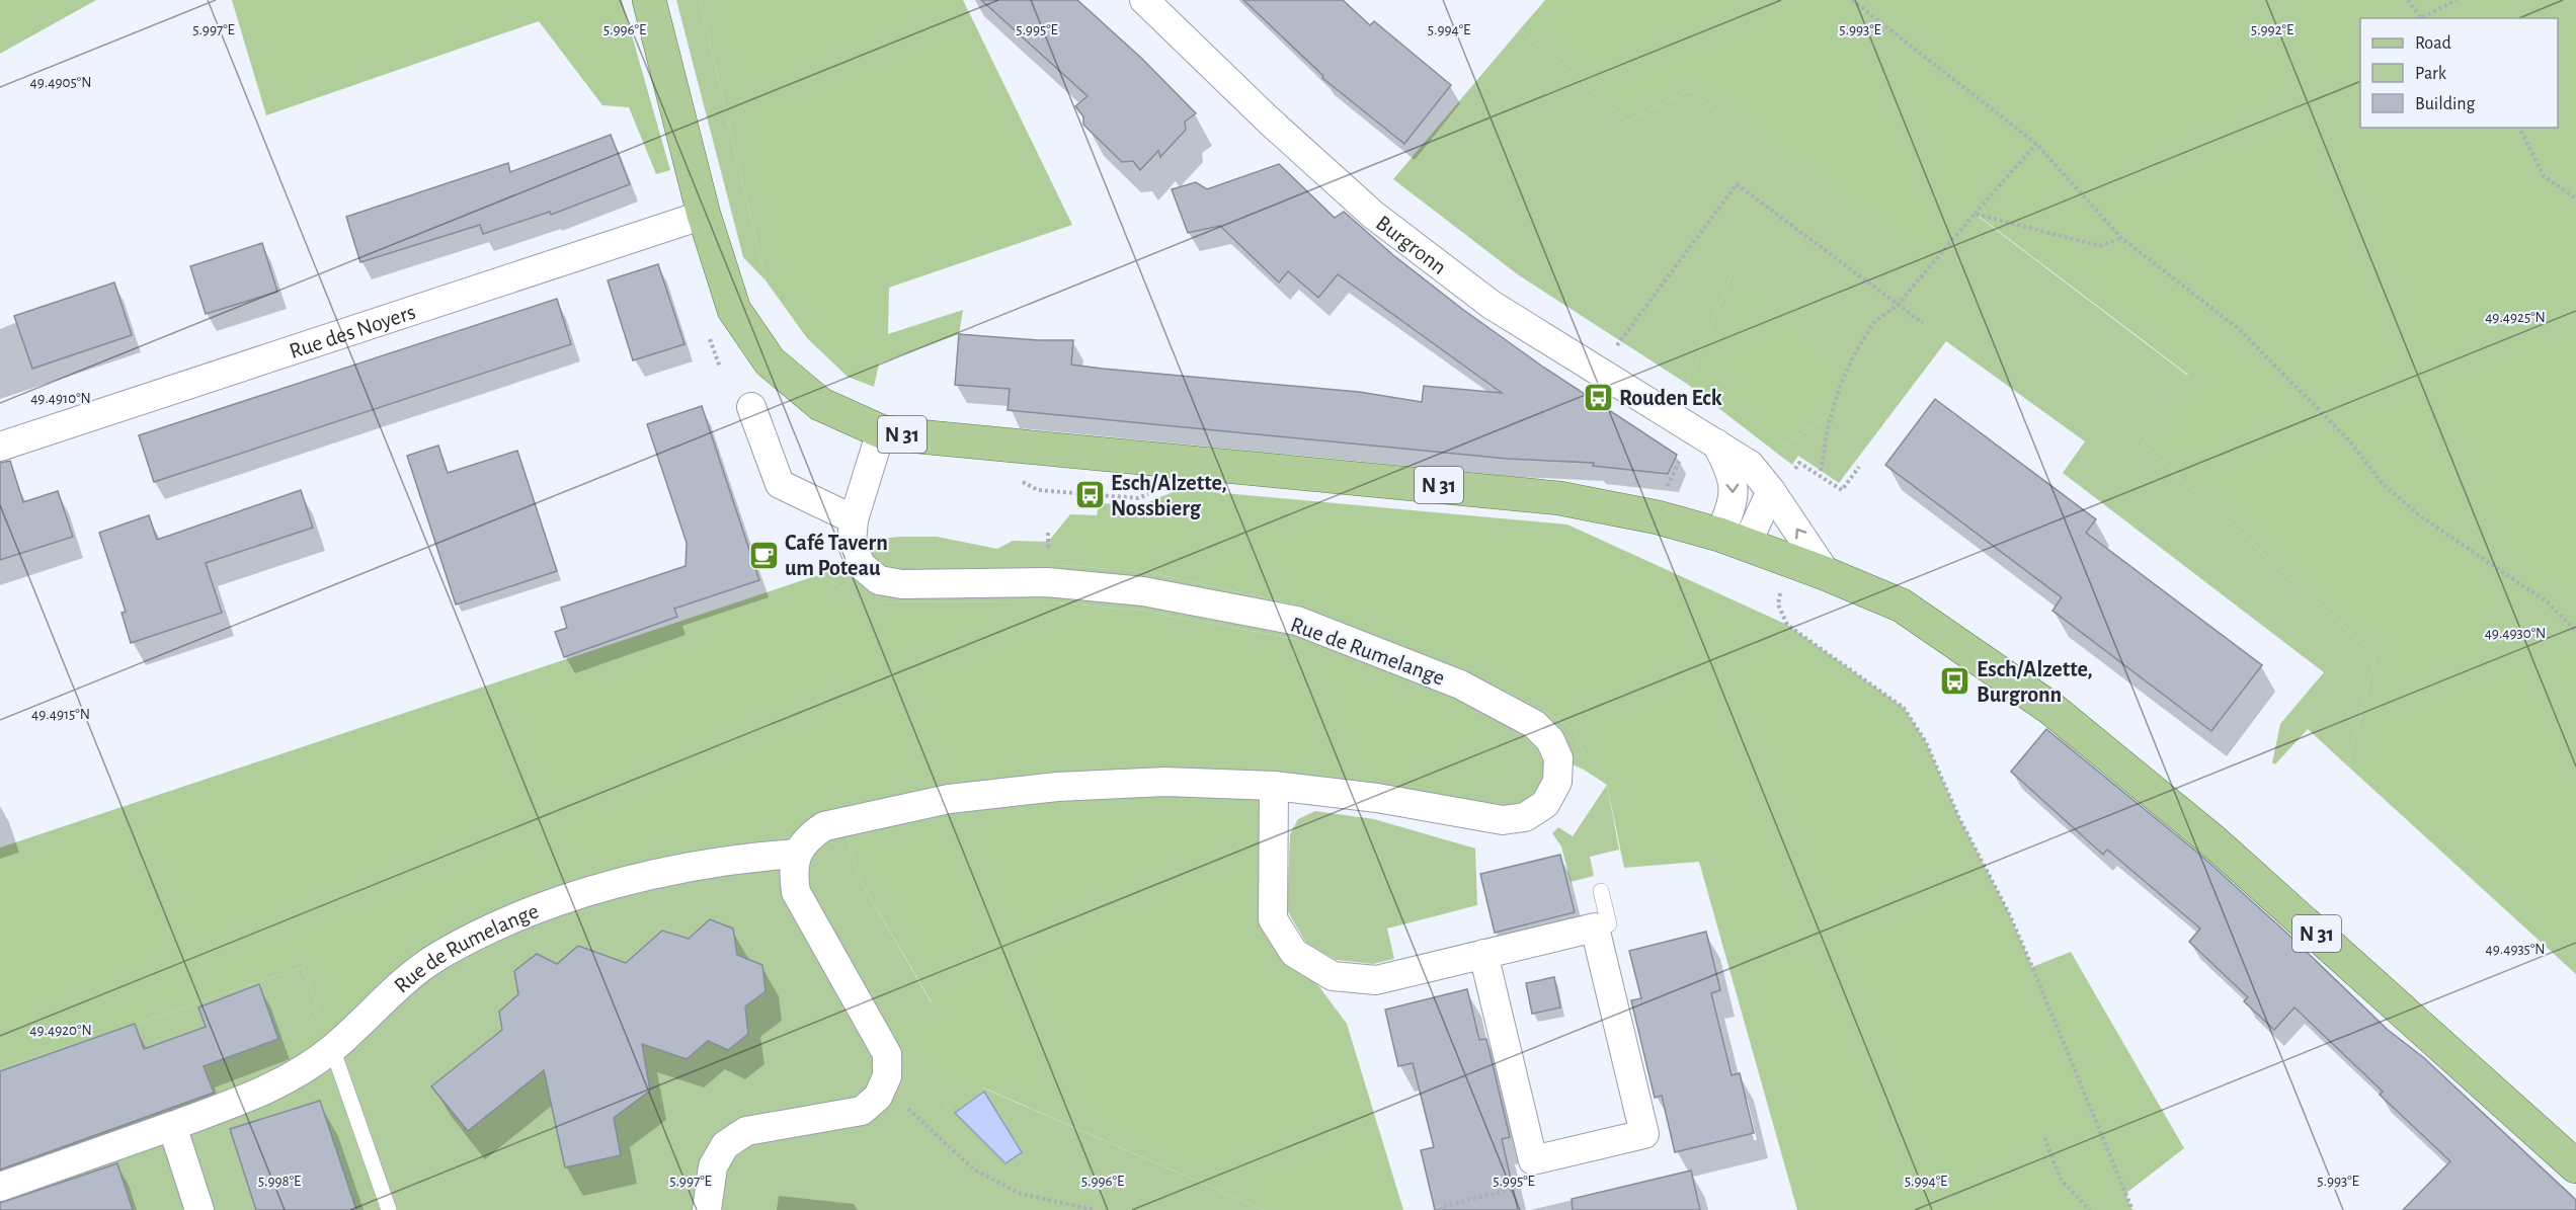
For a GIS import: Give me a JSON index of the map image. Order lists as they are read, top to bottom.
{
  "streets": {
    "main road": ["N 31"],
    "street": ["Burgronn", "Rue des Noyers", "Rue de Rumelange"]
  },
  "crossings": [
    ["Burgronn", "N 31"],
    ["Rue des Noyers", "N 31"],
    ["N 31", "Rue de Rumelange"]
  ],
  "places": {
    "bus stop": ["Rouden Eck", "Esch/Alzette, Nossbierg", "Esch/Alzette, Burgronn"],
    "cafe": ["Café Tavern um Poteau"]
  },
  "legend": ["Road", "Park", "Building"],
  "coordinates": [
    "5.997°E",
    "5.996°E",
    "5.995°E",
    "5.994°E",
    "5.993°E",
    "5.992°E",
    "49.4905°N",
    "49.4925°N",
    "49.4910°N",
    "49.4930°N",
    "49.4915°N",
    "49.4935°N",
    "49.4920°N",
    "5.998°E"
  ]
}
